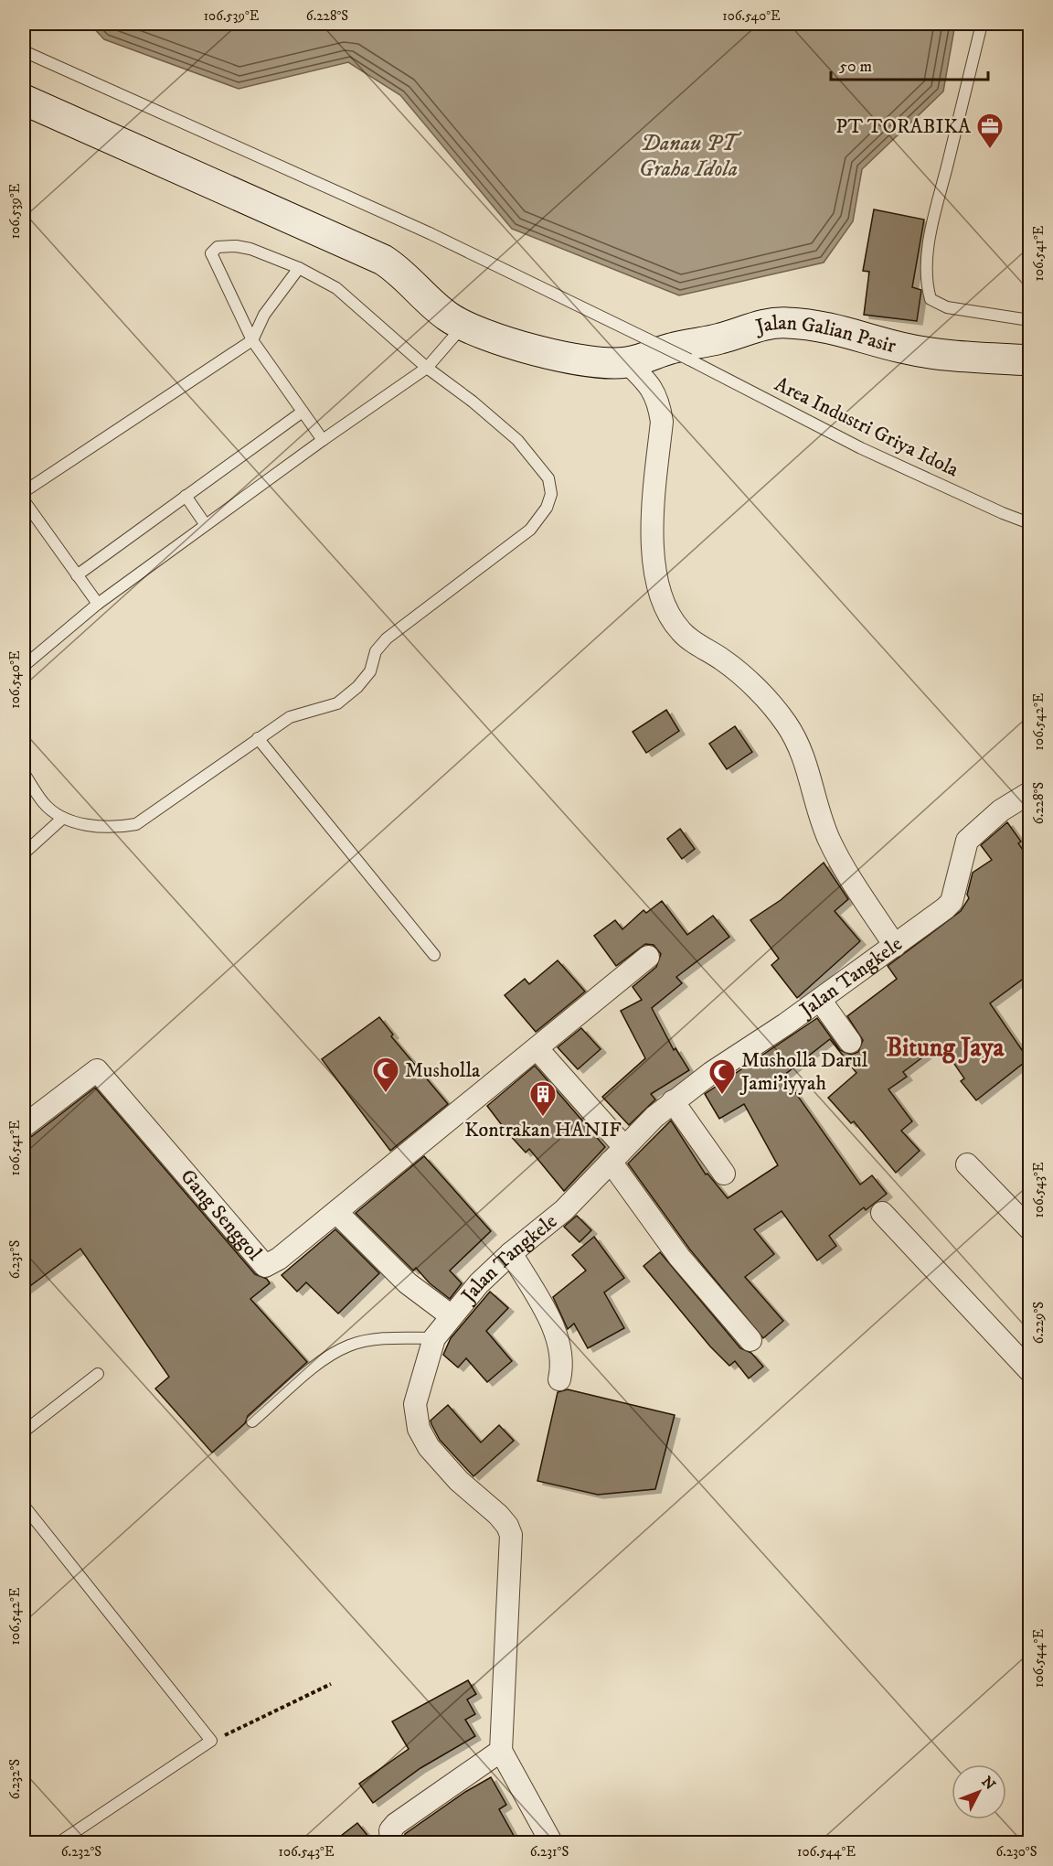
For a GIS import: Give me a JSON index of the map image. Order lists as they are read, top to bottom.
{
  "streets": {
    "street": ["Jalan Galian Pasir", "Jalan Tangkele", "Gang Senggol"],
    "lane": ["Area Industri Griya Idola"]
  },
  "districts": ["Bitung Jaya"],
  "water": ["Danau PT Graha Idola"],
  "places": {
    "office": ["PT TORABIKA"],
    "mosque": ["Musholla", "Musholla Darul Jami'iyyah"],
    "building": ["Kontrakan HANIF"]
  },
  "scale_bar": "50 m",
  "north": "top right",
  "coordinates": [
    "106.539°E",
    "6.228°S",
    "106.540°E",
    "106.541°E",
    "106.542°E",
    "106.543°E",
    "6.231°S",
    "6.229°S",
    "106.544°E",
    "6.232°S",
    "6.230°S"
  ]
}
